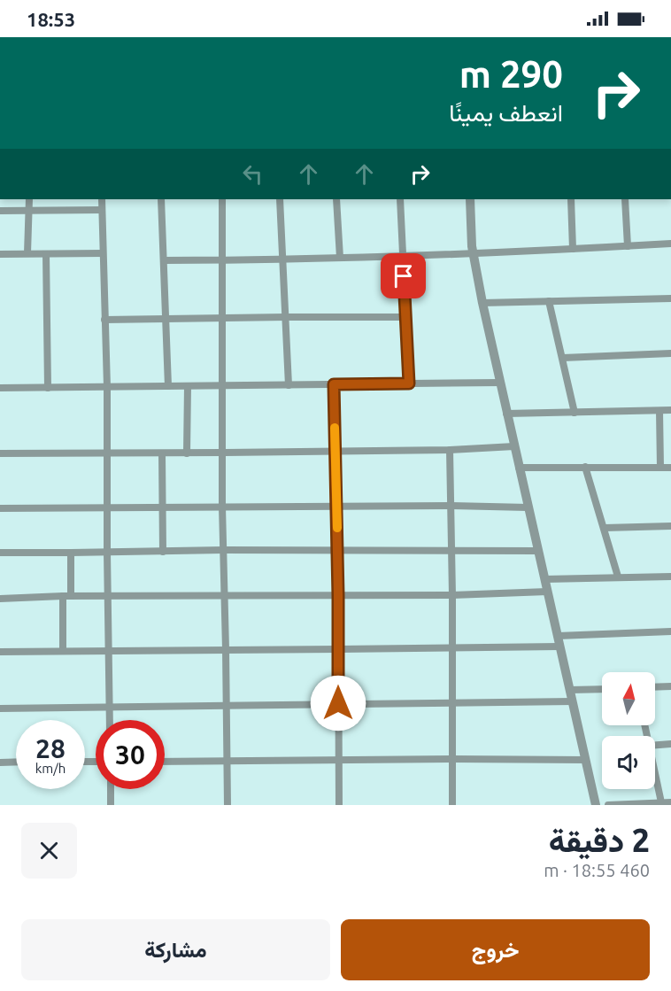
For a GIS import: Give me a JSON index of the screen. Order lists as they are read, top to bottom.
{
  "north": "top",
  "page": {
    "status": "18:53",
    "turn": ["290 m", "انعطف يمينًا"],
    "speed": "28 km/h",
    "limit": "30",
    "heading": ["2 دقيقة", "460 m · 18:55"],
    "buttons": ["خروج", "مشاركة"]
  }
}
